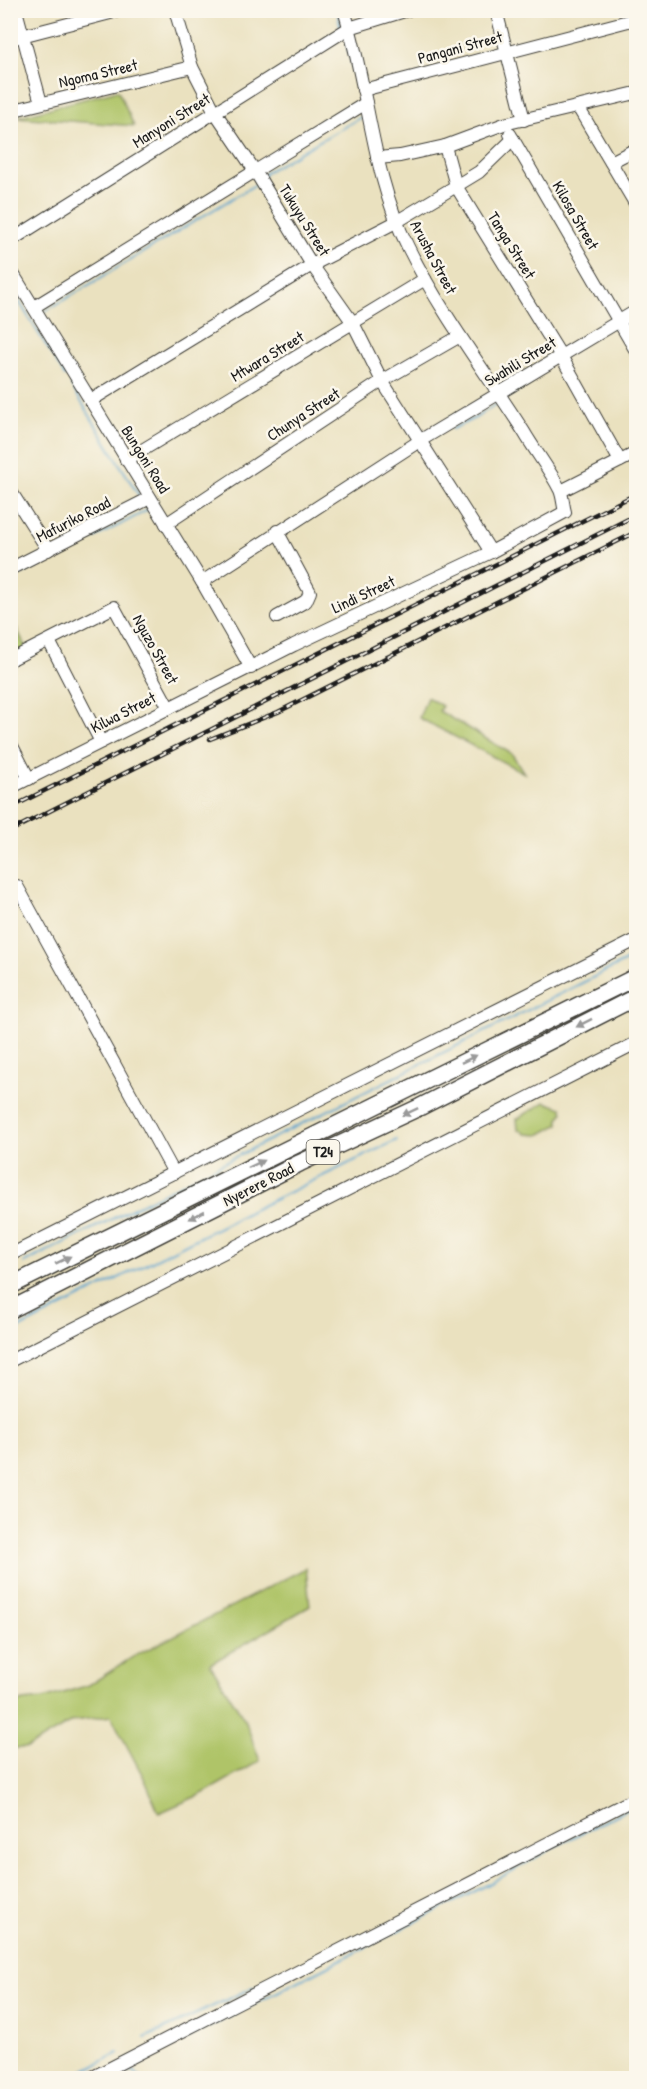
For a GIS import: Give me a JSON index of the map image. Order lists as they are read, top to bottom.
{
  "streets": {
    "highway": ["T24", "Nyerere Road"],
    "street": [
      "Pangani Street",
      "Ngoma Street",
      "Manyoni Street",
      "Kilosa Street",
      "Tukuyu Street",
      "Tanga Street",
      "Arusha Street",
      "Mtwara Street",
      "Swahili Street",
      "Chunya Street",
      "Bungoni Road",
      "Mafuriko Road",
      "Lindi Street",
      "Nguzo Street",
      "Kilwa Street"
    ]
  },
  "crossings": [
    ["Pangani Street", "Tukuyu Street"],
    ["Pangani Street", "Arusha Street"],
    ["Pangani Street", "Bungoni Road"],
    ["Ngoma Street", "Tukuyu Street"],
    ["Manyoni Street", "Tukuyu Street"],
    ["Manyoni Street", "Arusha Street"],
    ["Kilosa Street", "Swahili Street"],
    ["Tukuyu Street", "Mtwara Street"],
    ["Tukuyu Street", "Swahili Street"],
    ["Tukuyu Street", "Chunya Street"],
    ["Tukuyu Street", "Lindi Street"],
    ["Tanga Street", "Swahili Street"],
    ["Arusha Street", "Mtwara Street"],
    ["Arusha Street", "Swahili Street"],
    ["Arusha Street", "Chunya Street"],
    ["Arusha Street", "Lindi Street"],
    ["Mtwara Street", "Bungoni Road"],
    ["Chunya Street", "Bungoni Road"],
    ["Bungoni Road", "Mafuriko Road"],
    ["Bungoni Road", "Lindi Street"],
    ["Bungoni Road", "Kilwa Street"],
    ["Lindi Street", "Kilwa Street"],
    ["Nguzo Street", "Kilwa Street"]
  ]
}
